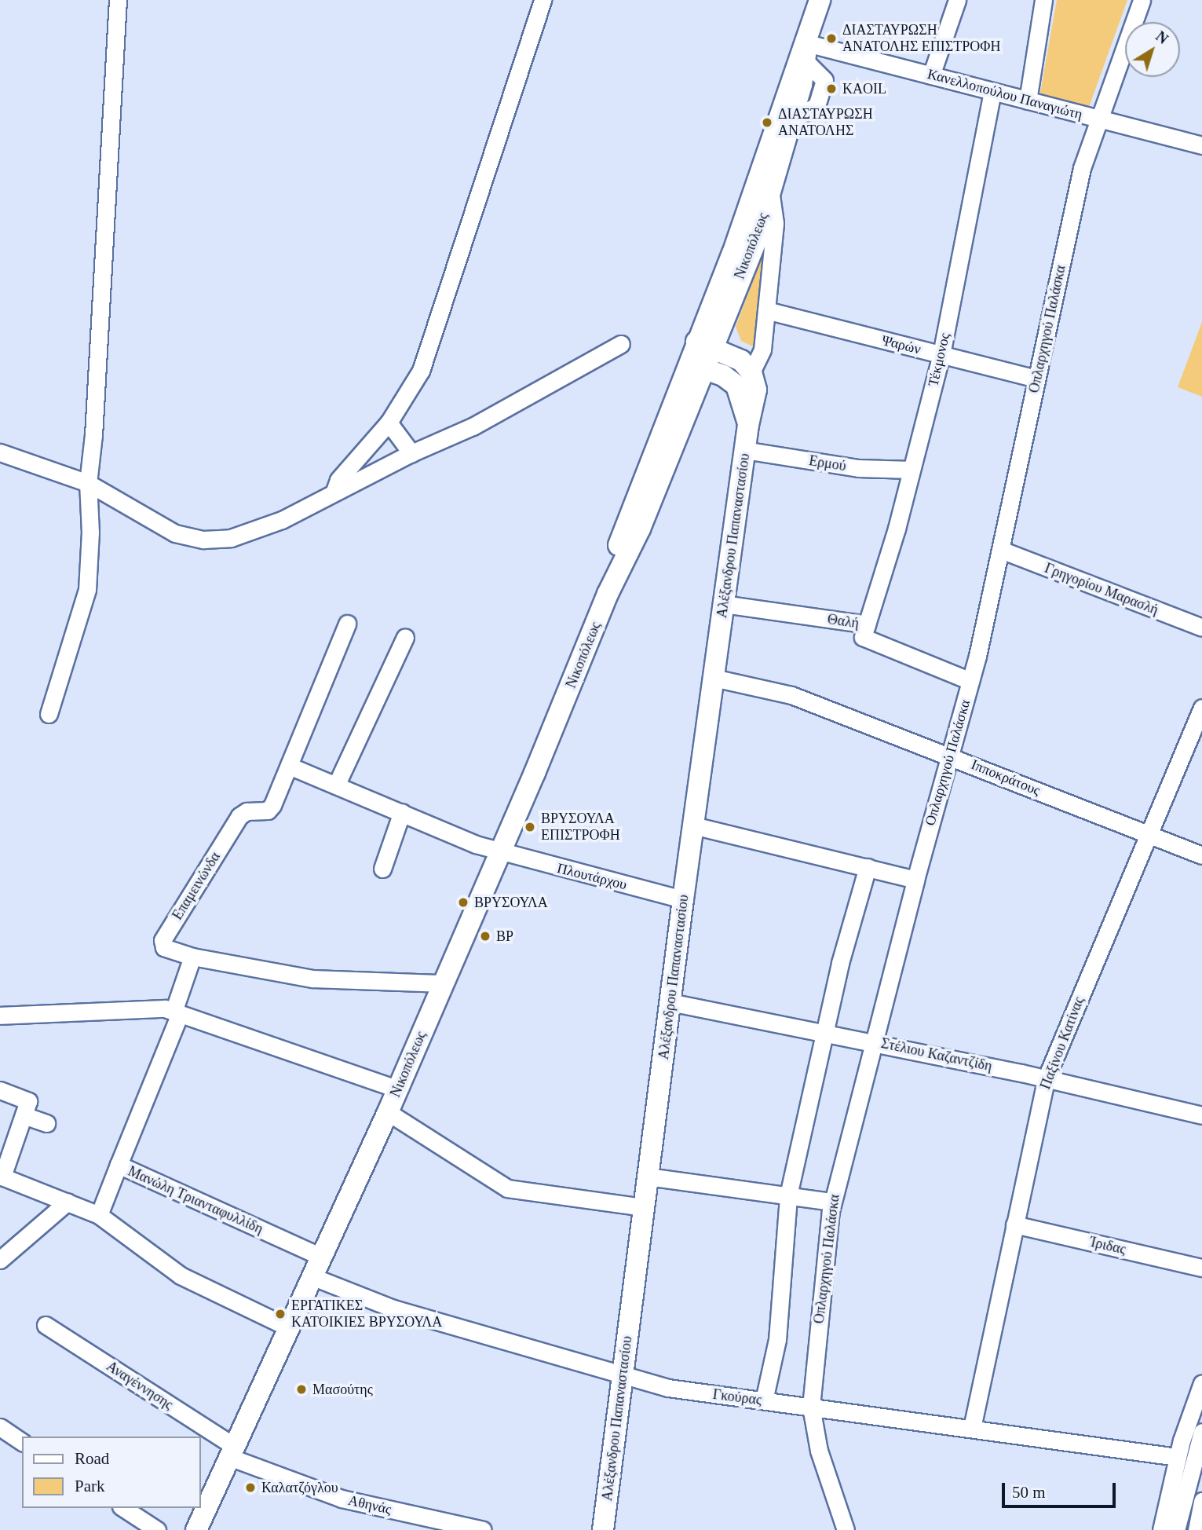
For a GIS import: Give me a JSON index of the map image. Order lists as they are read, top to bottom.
{
  "streets": {
    "main road": ["Νικοπόλεως", "Αλέξανδρου Παπαναστασίου"],
    "street": [
      "Κανελλοπούλου Παναγιώτη",
      "Οπλαρχηγού Παλάσκα",
      "Ψαρών",
      "Τέκμονος",
      "Ερμού",
      "Γρηγορίου Μαρασλή",
      "Θαλή",
      "Ιπποκράτους",
      "Πλουτάρχου",
      "Επαμεινώνδα",
      "Παξίνου Κατίνας",
      "Στέλιου Καζαντζίδη",
      "Μανώλη Τριανταφυλλίδη",
      "Ίριδας",
      "Αναγέννησης",
      "Γκούρας",
      "Αθηνάς"
    ]
  },
  "crossings": [
    ["Κανελλοπούλου Παναγιώτη", "Νικοπόλεως"],
    ["Κανελλοπούλου Παναγιώτη", "Οπλαρχηγού Παλάσκα"],
    ["Κανελλοπούλου Παναγιώτη", "Τέκμονος"],
    ["Νικοπόλεως", "Πλουτάρχου"],
    ["Νικοπόλεως", "Μανώλη Τριανταφυλλίδη"],
    ["Νικοπόλεως", "Αναγέννησης"],
    ["Νικοπόλεως", "Γκούρας"],
    ["Νικοπόλεως", "Αθηνάς"],
    ["Οπλαρχηγού Παλάσκα", "Ψαρών"],
    ["Οπλαρχηγού Παλάσκα", "Γρηγορίου Μαρασλή"],
    ["Οπλαρχηγού Παλάσκα", "Θαλή"],
    ["Οπλαρχηγού Παλάσκα", "Ιπποκράτους"],
    ["Οπλαρχηγού Παλάσκα", "Στέλιου Καζαντζίδη"],
    ["Οπλαρχηγού Παλάσκα", "Γκούρας"],
    ["Ψαρών", "Τέκμονος"],
    ["Τέκμονος", "Ερμού"],
    ["Τέκμονος", "Θαλή"],
    ["Ερμού", "Αλέξανδρου Παπαναστασίου"],
    ["Αλέξανδρου Παπαναστασίου", "Θαλή"],
    ["Αλέξανδρου Παπαναστασίου", "Ιπποκράτους"],
    ["Αλέξανδρου Παπαναστασίου", "Πλουτάρχου"],
    ["Αλέξανδρου Παπαναστασίου", "Στέλιου Καζαντζίδη"],
    ["Αλέξανδρου Παπαναστασίου", "Γκούρας"],
    ["Ιπποκράτους", "Παξίνου Κατίνας"],
    ["Πλουτάρχου", "Επαμεινώνδα"],
    ["Παξίνου Κατίνας", "Στέλιου Καζαντζίδη"],
    ["Παξίνου Κατίνας", "Ίριδας"],
    ["Παξίνου Κατίνας", "Γκούρας"],
    ["Αναγέννησης", "Αθηνάς"]
  ],
  "places": [
    "ΔΙΑΣΤΑΥΡΩΣΗ ΑΝΑΤΟΛΗΣ ΕΠΙΣΤΡΟΦΗ",
    "KAOIL",
    "ΔΙΑΣΤΑΥΡΩΣΗ ΑΝΑΤΟΛΗΣ",
    "ΒΡΥΣΟΥΛΑ ΕΠΙΣΤΡΟΦΗ",
    "ΒΡΥΣΟΥΛΑ",
    "BP",
    "ΕΡΓΑΤΙΚΕΣ ΚΑΤΟΙΚΙΕΣ ΒΡΥΣΟΥΛΑ",
    "Μασούτης",
    "Καλατζόγλου"
  ],
  "legend": ["Road", "Park"],
  "scale_bar": "50 m",
  "north": "top right"
}
